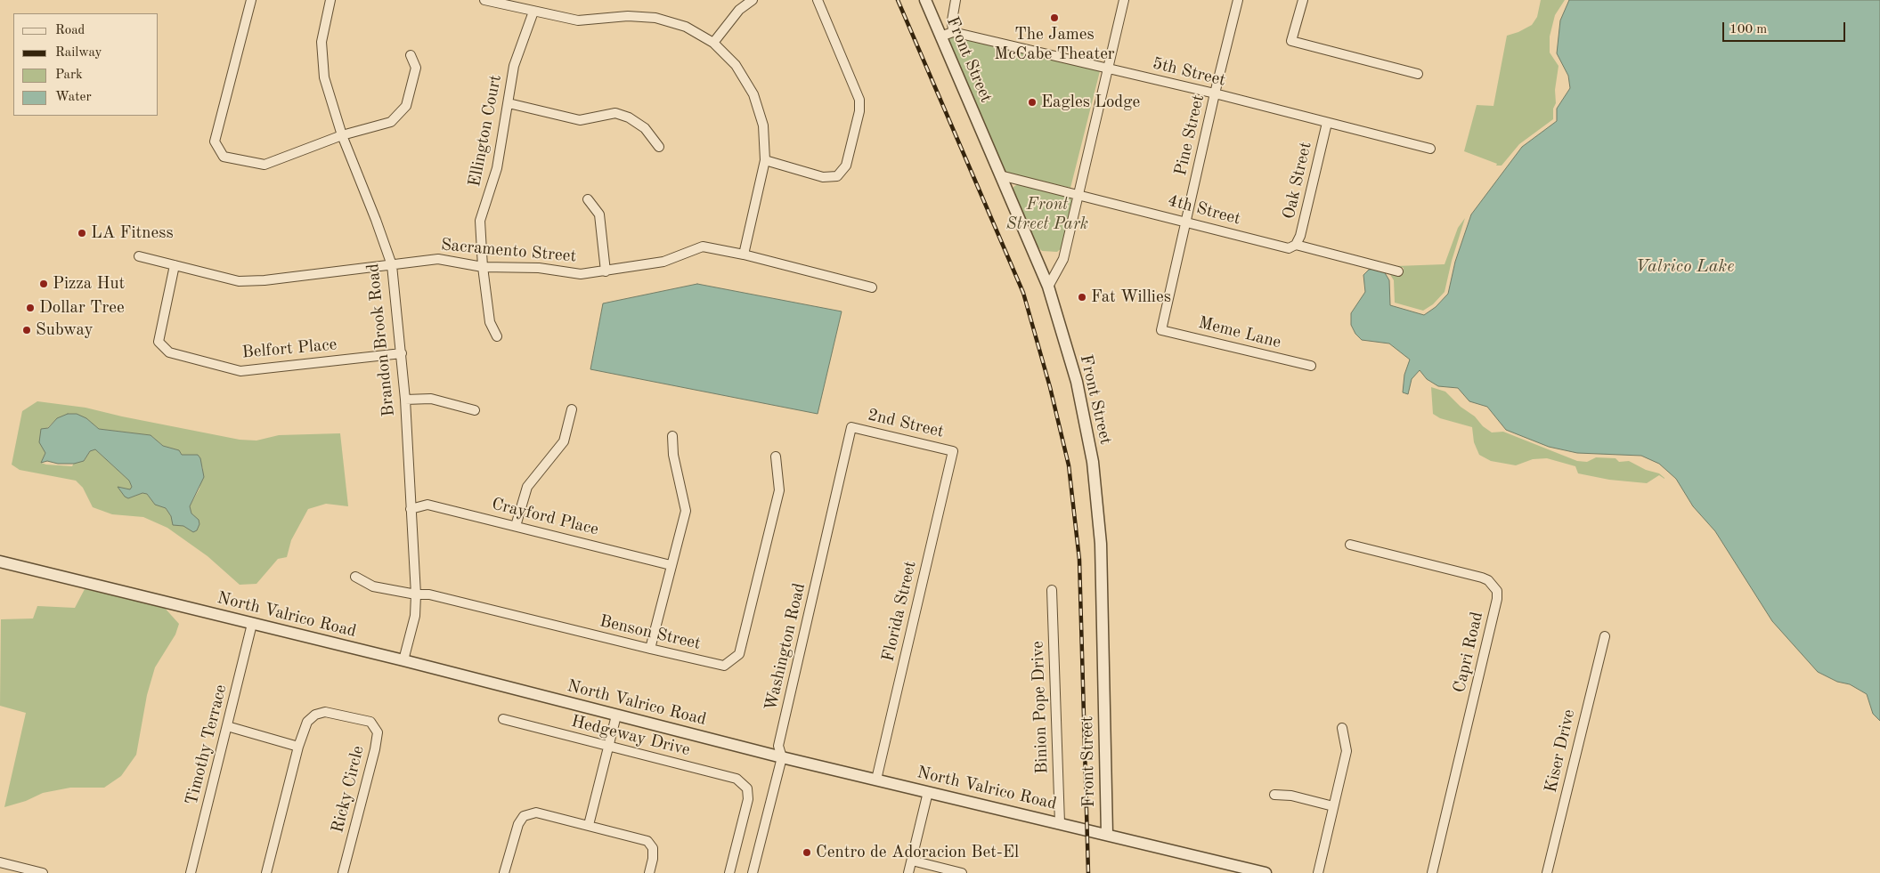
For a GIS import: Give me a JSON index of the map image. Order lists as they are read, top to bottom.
{
  "streets": {
    "street": [
      "Front Street",
      "5th Street",
      "Ellington Court",
      "Pine Street",
      "Oak Street",
      "4th Street",
      "Sacramento Street",
      "Meme Lane",
      "Brandon Brook Road",
      "Belfort Place",
      "2nd Street",
      "Crayford Place",
      "Florida Street",
      "North Valrico Road",
      "Benson Street",
      "Washington Road",
      "Capri Road",
      "Binion Pope Drive",
      "Hedgeway Drive",
      "Timothy Terrace",
      "Kiser Drive",
      "Ricky Circle"
    ]
  },
  "crossings": [
    ["Front Street", "4th Street"],
    ["Front Street", "North Valrico Road"],
    ["5th Street", "Pine Street"],
    ["5th Street", "Oak Street"],
    ["Ellington Court", "Sacramento Street"],
    ["Pine Street", "4th Street"],
    ["Pine Street", "Meme Lane"],
    ["Oak Street", "4th Street"],
    ["Sacramento Street", "Brandon Brook Road"],
    ["Sacramento Street", "Belfort Place"],
    ["Brandon Brook Road", "Belfort Place"],
    ["Brandon Brook Road", "Crayford Place"],
    ["Brandon Brook Road", "North Valrico Road"],
    ["Brandon Brook Road", "Benson Street"],
    ["2nd Street", "Florida Street"],
    ["2nd Street", "Washington Road"],
    ["Florida Street", "North Valrico Road"],
    ["North Valrico Road", "Washington Road"],
    ["North Valrico Road", "Binion Pope Drive"],
    ["North Valrico Road", "Timothy Terrace"]
  ],
  "water": ["Valrico Lake"],
  "parks": ["Front Street Park"],
  "places": [
    "The James McCabe Theater",
    "Eagles Lodge",
    "LA Fitness",
    "Pizza Hut",
    "Fat Willies",
    "Dollar Tree",
    "Subway",
    "Centro de Adoracion Bet-El"
  ],
  "legend": [
    "Road",
    "Railway",
    "Park",
    "Water"
  ],
  "scale_bar": "100 m"
}
